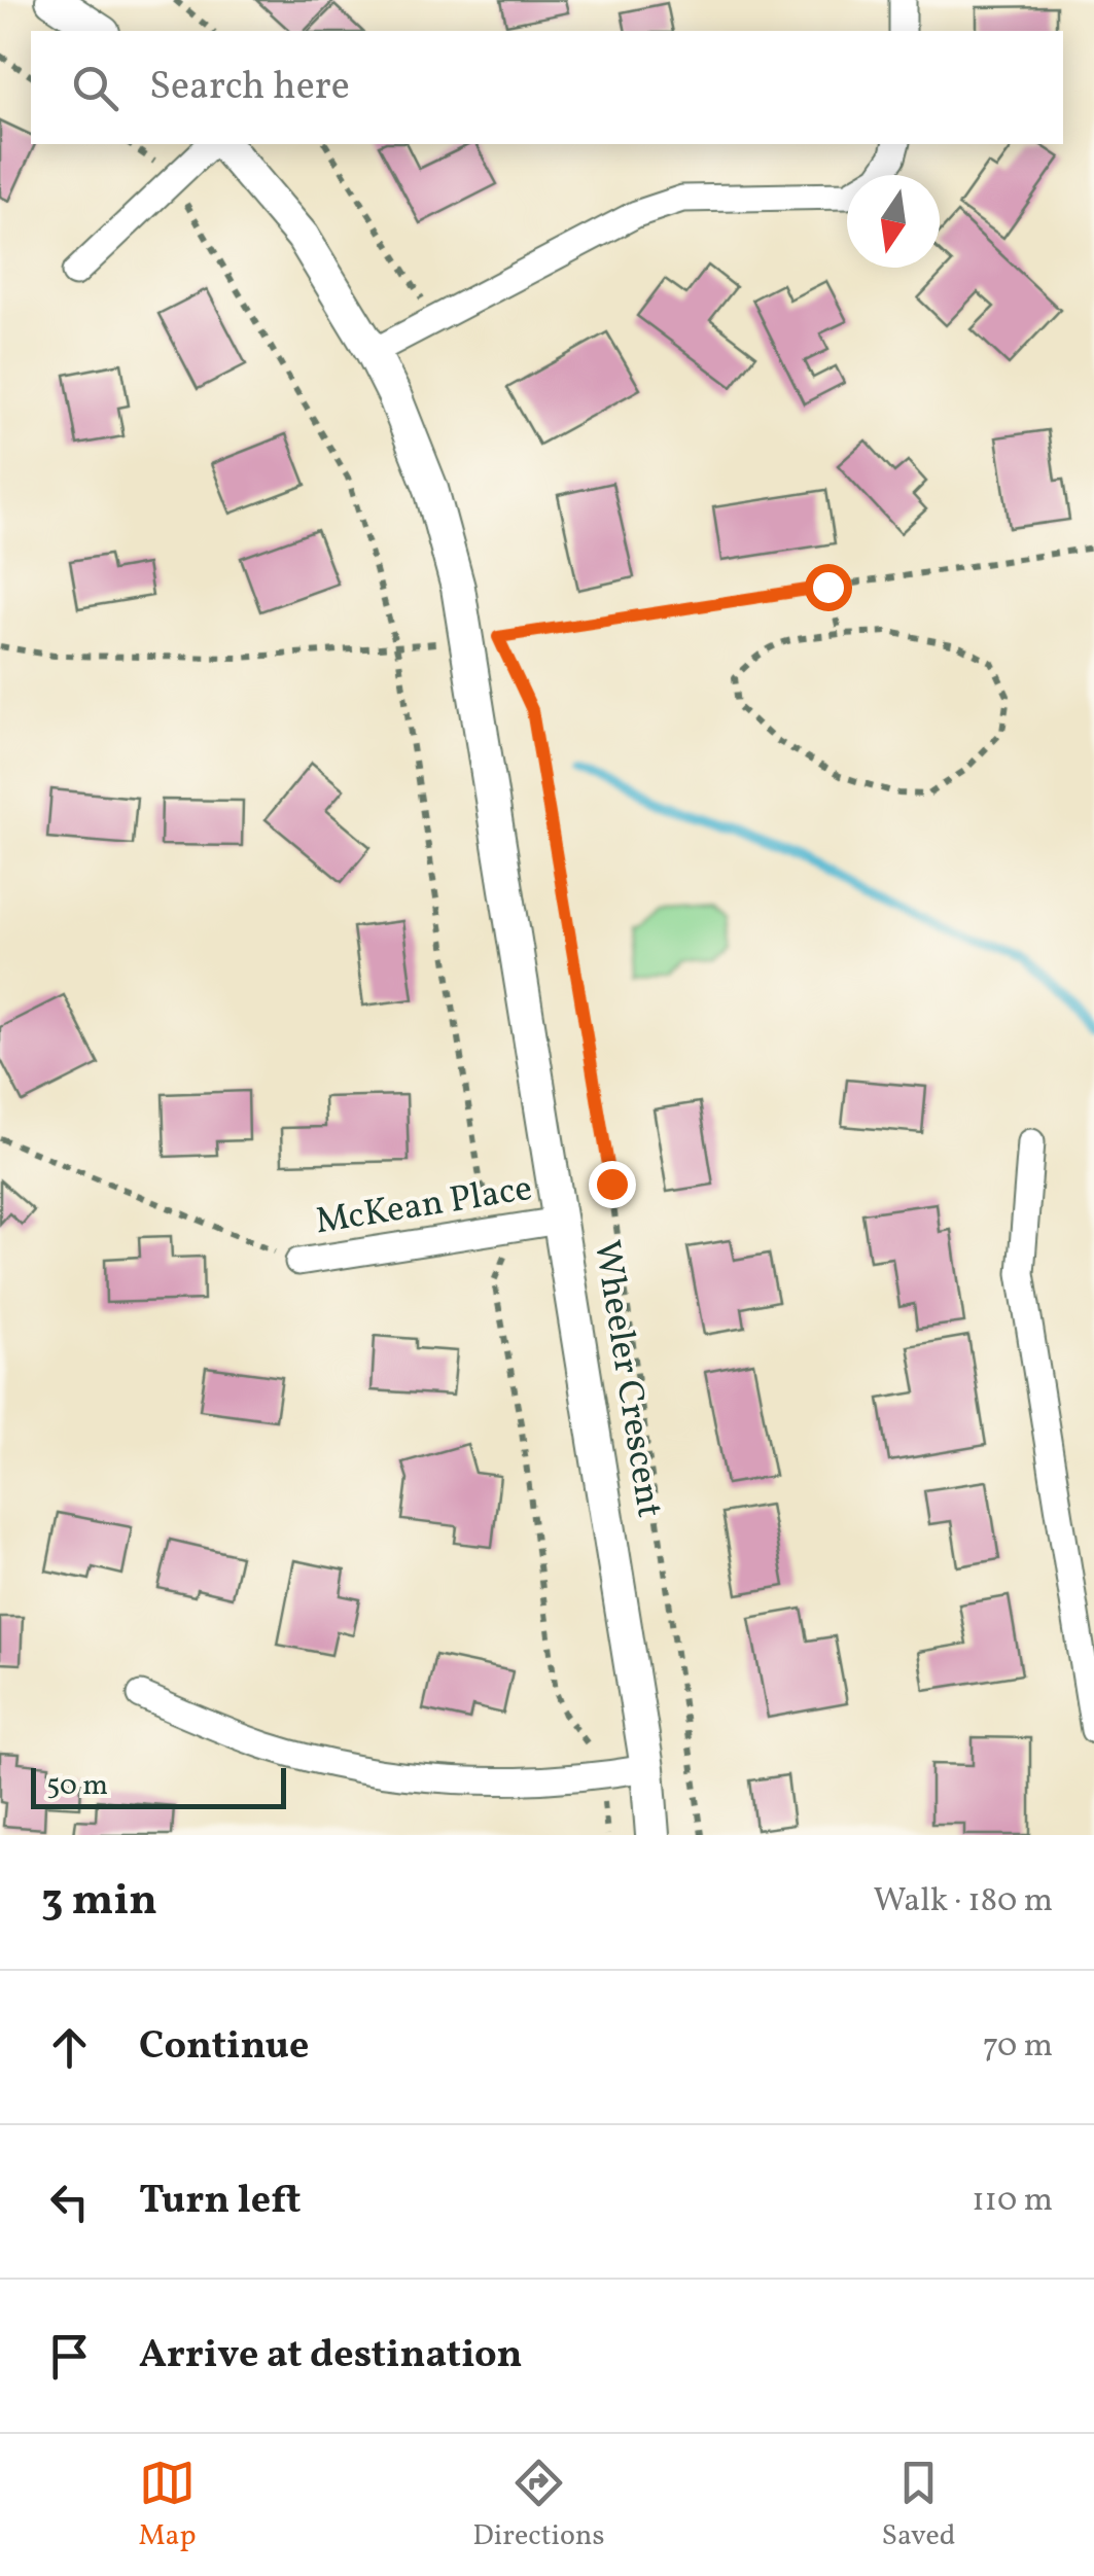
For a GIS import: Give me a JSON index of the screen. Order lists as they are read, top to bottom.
{
  "streets": {
    "street": ["McKean Place", "Wheeler Crescent"]
  },
  "crossings": [
    ["McKean Place", "Wheeler Crescent"]
  ],
  "scale_bar": "50 m",
  "north": "bottom",
  "page": {
    "search": "Search here",
    "scale": "50 m",
    "heading": ["3 min", "Walk · 180 m"],
    "list": [
      ["Continue", "70 m"],
      ["Turn left", "110 m"],
      "Arrive at destination"
    ],
    "nav": ["Map", "Directions", "Saved"]
  }
}
